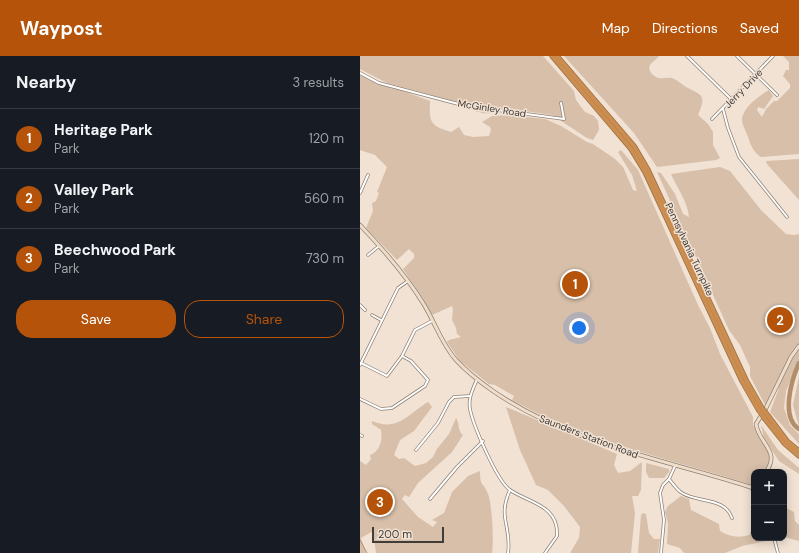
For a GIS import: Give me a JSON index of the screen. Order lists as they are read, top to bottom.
{
  "streets": {
    "highway": ["Pennsylvania Turnpike"],
    "street": ["Jerry Drive", "McGinley Road", "Saunders Station Road"]
  },
  "scale_bar": "200 m",
  "page": {
    "header": "Waypost",
    "nav": ["Map", "Directions", "Saved"],
    "heading": ["Nearby", "3 results"],
    "list": [
      {
        "mark": "1",
        "name": "Heritage Park",
        "note": "Park",
        "value": "120 m"
      },
      {
        "mark": "2",
        "name": "Valley Park",
        "note": "Park",
        "value": "560 m"
      },
      {
        "mark": "3",
        "name": "Beechwood Park",
        "note": "Park",
        "value": "730 m"
      }
    ],
    "pins": ["1", "2", "3"],
    "buttons": ["Save", "Share"],
    "map_buttons": ["+", "−"],
    "scale": "200 m"
  }
}
